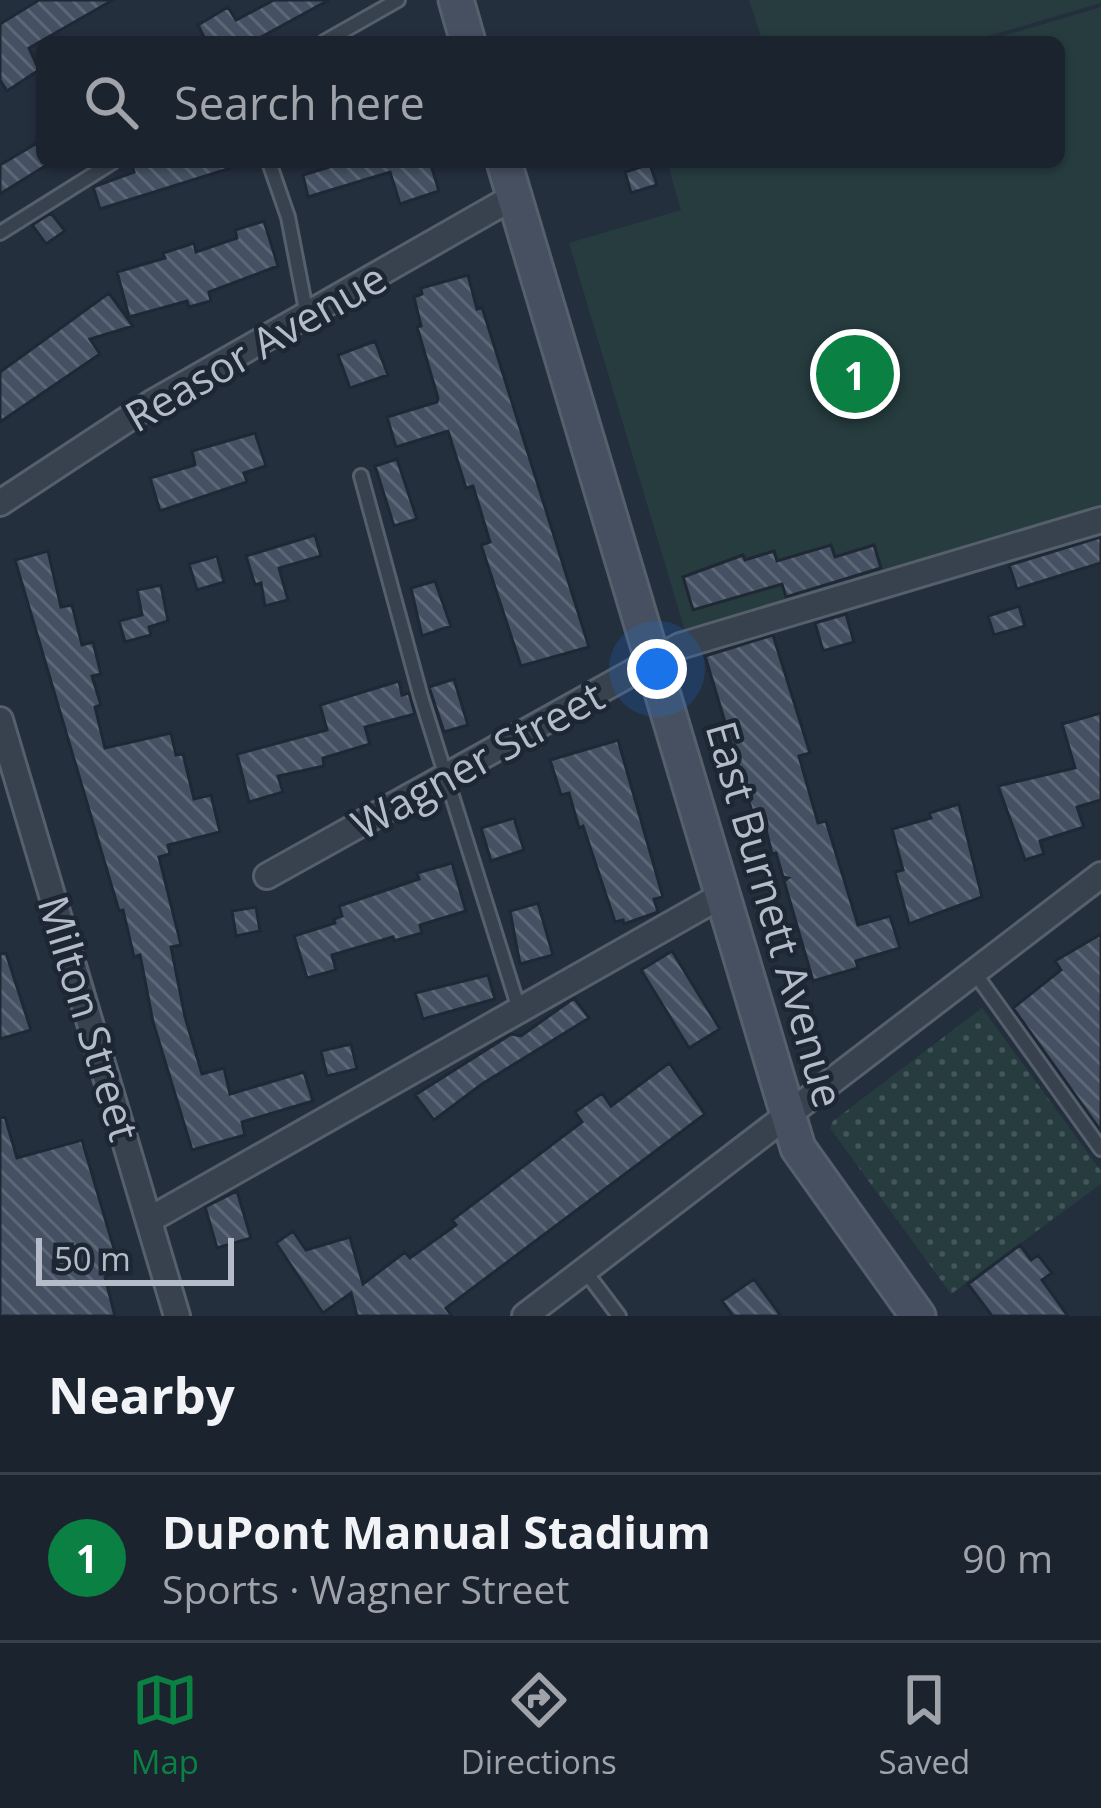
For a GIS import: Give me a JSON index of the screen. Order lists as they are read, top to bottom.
{
  "streets": {
    "street": [
      "Reasor Avenue",
      "Wagner Street",
      "East Burnett Avenue",
      "Milton Street"
    ]
  },
  "crossings": [
    ["Reasor Avenue", "East Burnett Avenue"],
    ["Wagner Street", "East Burnett Avenue"]
  ],
  "scale_bar": "50 m",
  "page": {
    "search": "Search here",
    "pins": "1",
    "scale": "50 m",
    "heading": "Nearby",
    "list": [
      {
        "mark": "1",
        "name": "DuPont Manual Stadium",
        "note": "Sports · Wagner Street",
        "value": "90 m"
      }
    ],
    "nav": ["Map", "Directions", "Saved"]
  }
}
